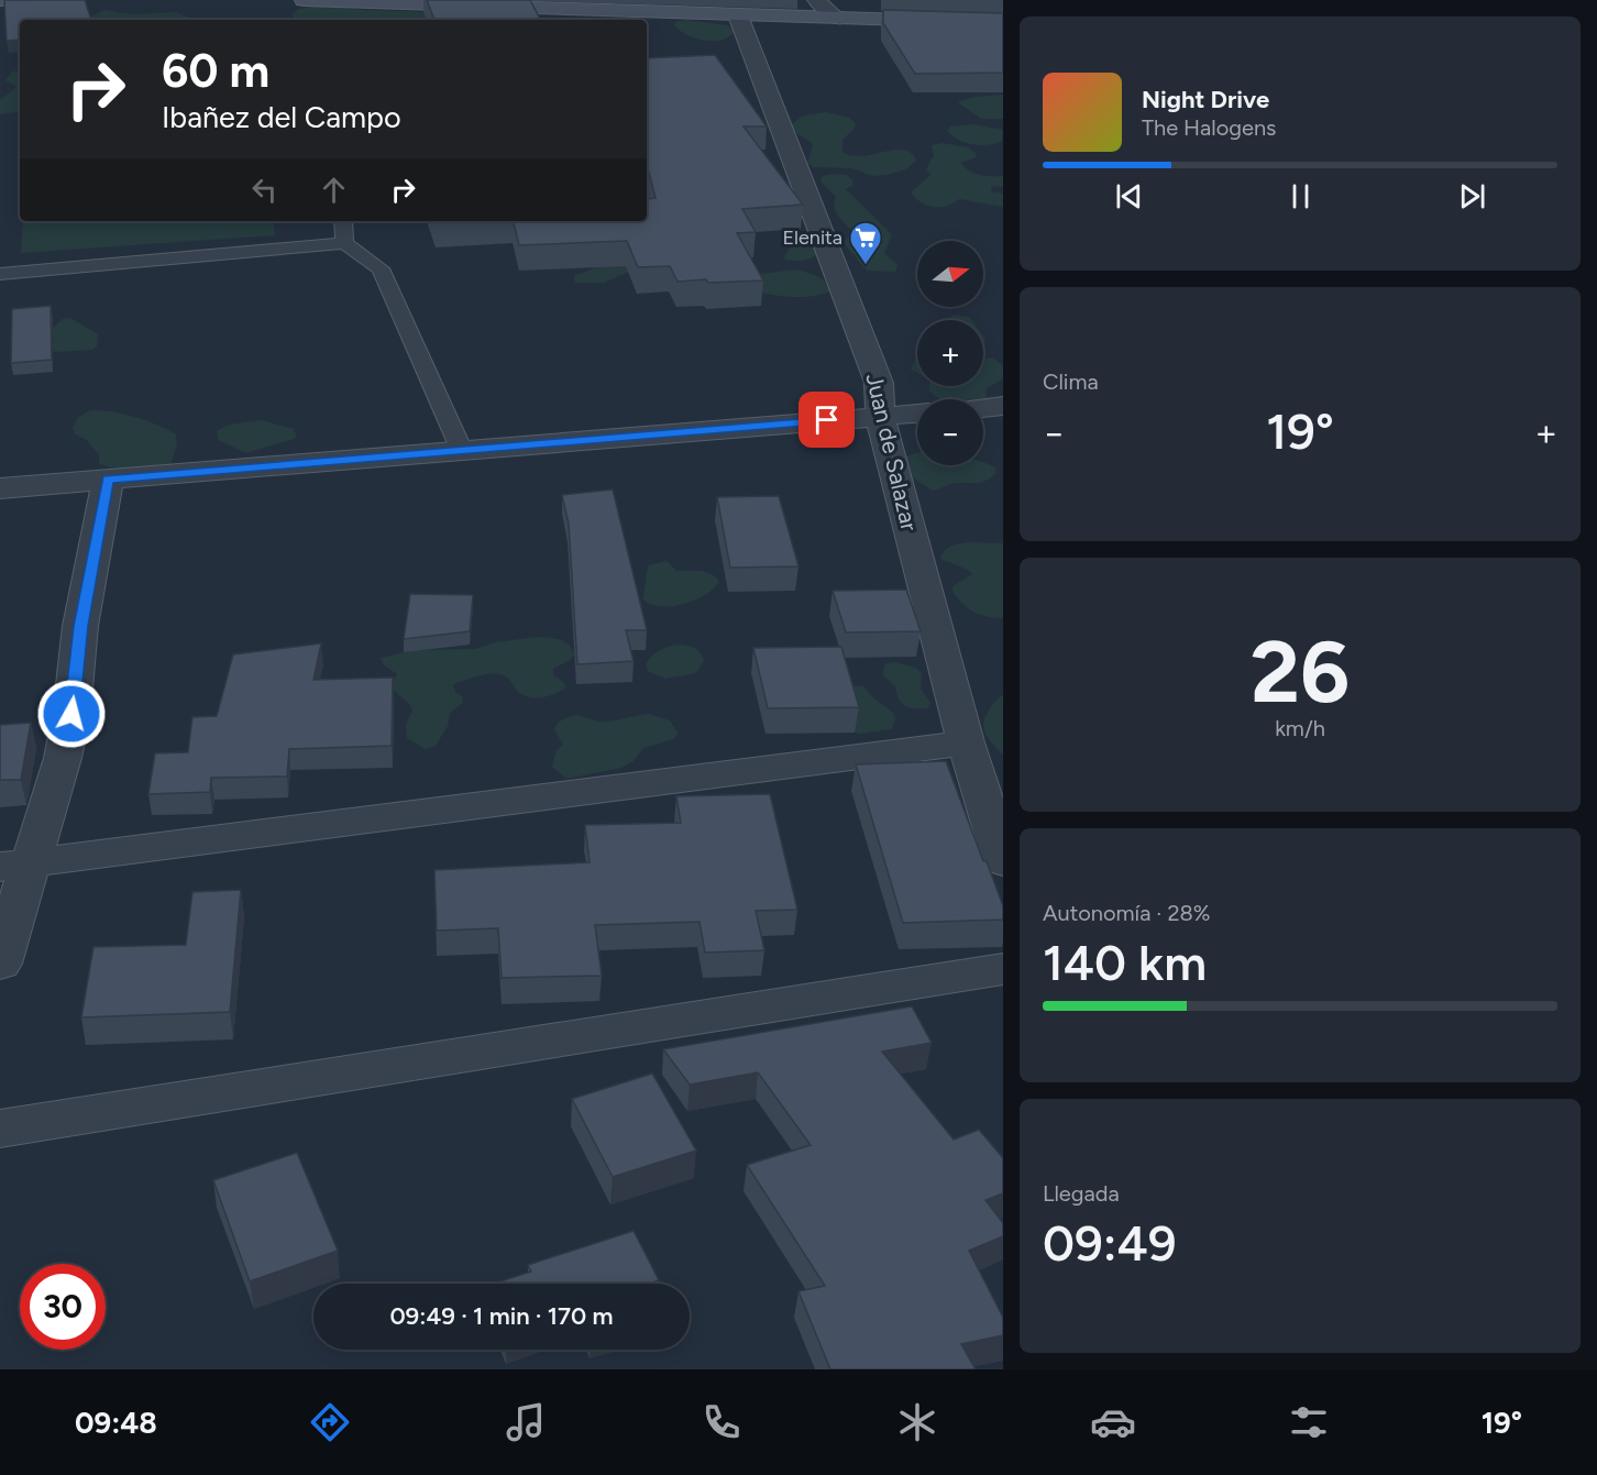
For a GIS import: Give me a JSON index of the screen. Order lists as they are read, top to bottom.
{
  "streets": {
    "street": ["Juan de Salazar"]
  },
  "places": {
    "supermarket": ["Elenita"]
  },
  "north": "right",
  "page": {
    "turn": ["60 m", "Ibañez del Campo"],
    "song": ["Night Drive", "The Halogens"],
    "map_buttons": ["+", "−"],
    "tile": [
      "Clima",
      ["26", "km/h"],
      ["Autonomía · 28%", "140 km"],
      ["Llegada", "09:49"]
    ],
    "heat": ["−", "19°", "+"],
    "limit": "30",
    "trip": "09:49 · 1 min · 170 m",
    "tabs": ["09:48", "19°"]
  }
}
